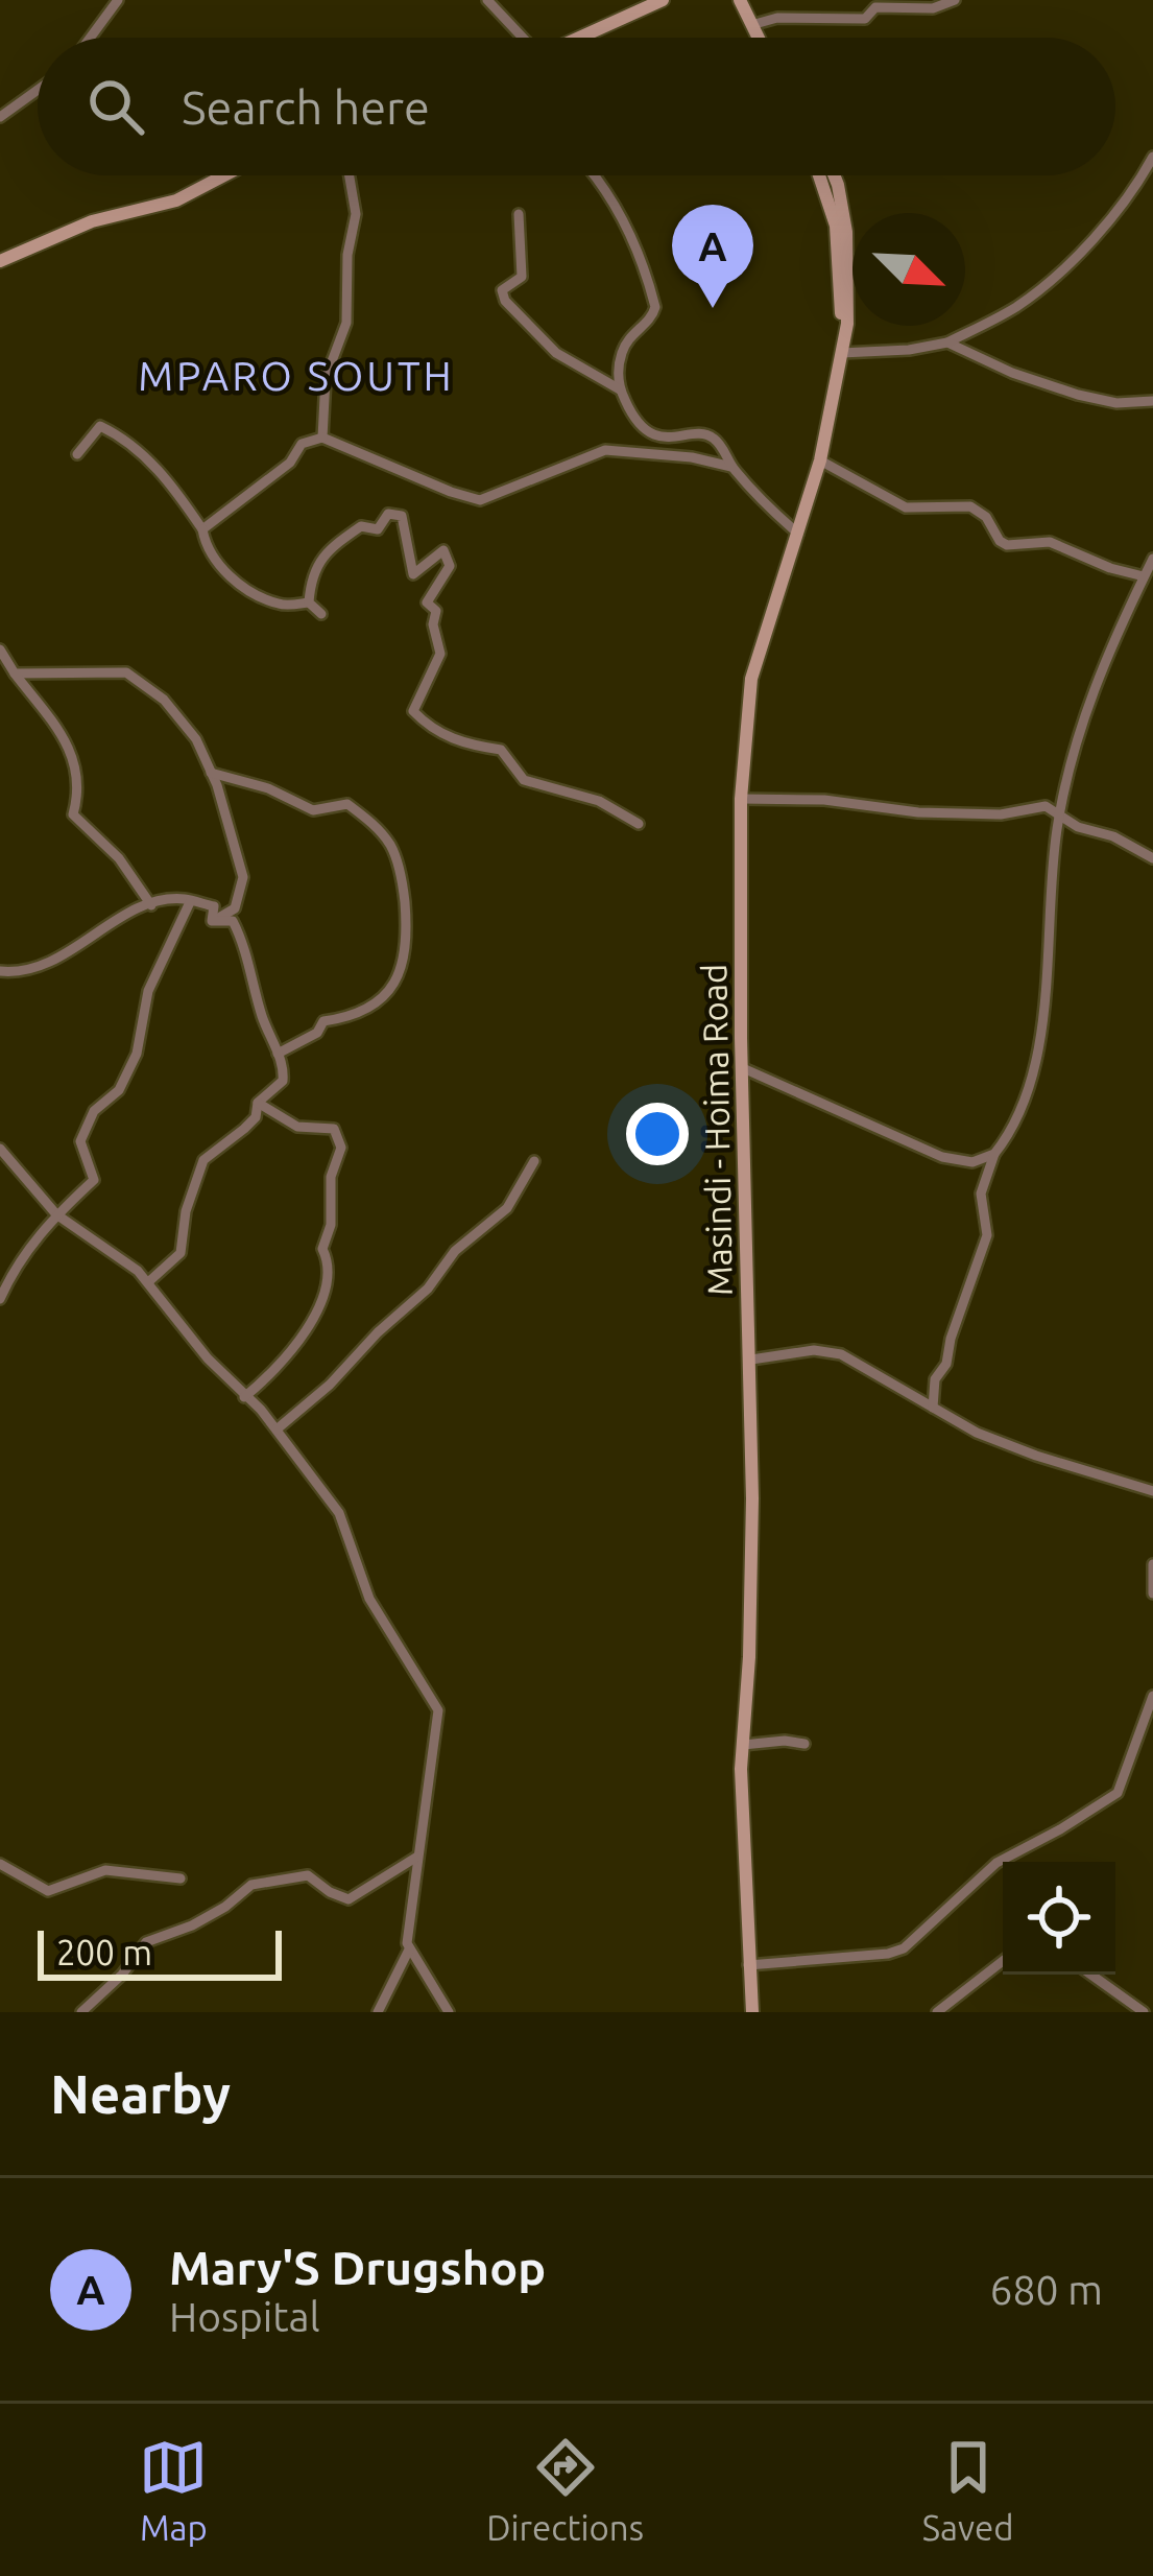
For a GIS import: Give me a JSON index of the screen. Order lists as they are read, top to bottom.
{
  "streets": {
    "main road": ["Masindi - Hoima Road"]
  },
  "districts": ["MPARO SOUTH"],
  "scale_bar": "200 m",
  "north": "bottom right",
  "page": {
    "search": "Search here",
    "pins": "A",
    "scale": "200 m",
    "heading": "Nearby",
    "list": [
      {
        "mark": "A",
        "name": "Mary'S Drugshop",
        "note": "Hospital",
        "value": "680 m"
      }
    ],
    "nav": ["Map", "Directions", "Saved"]
  }
}
